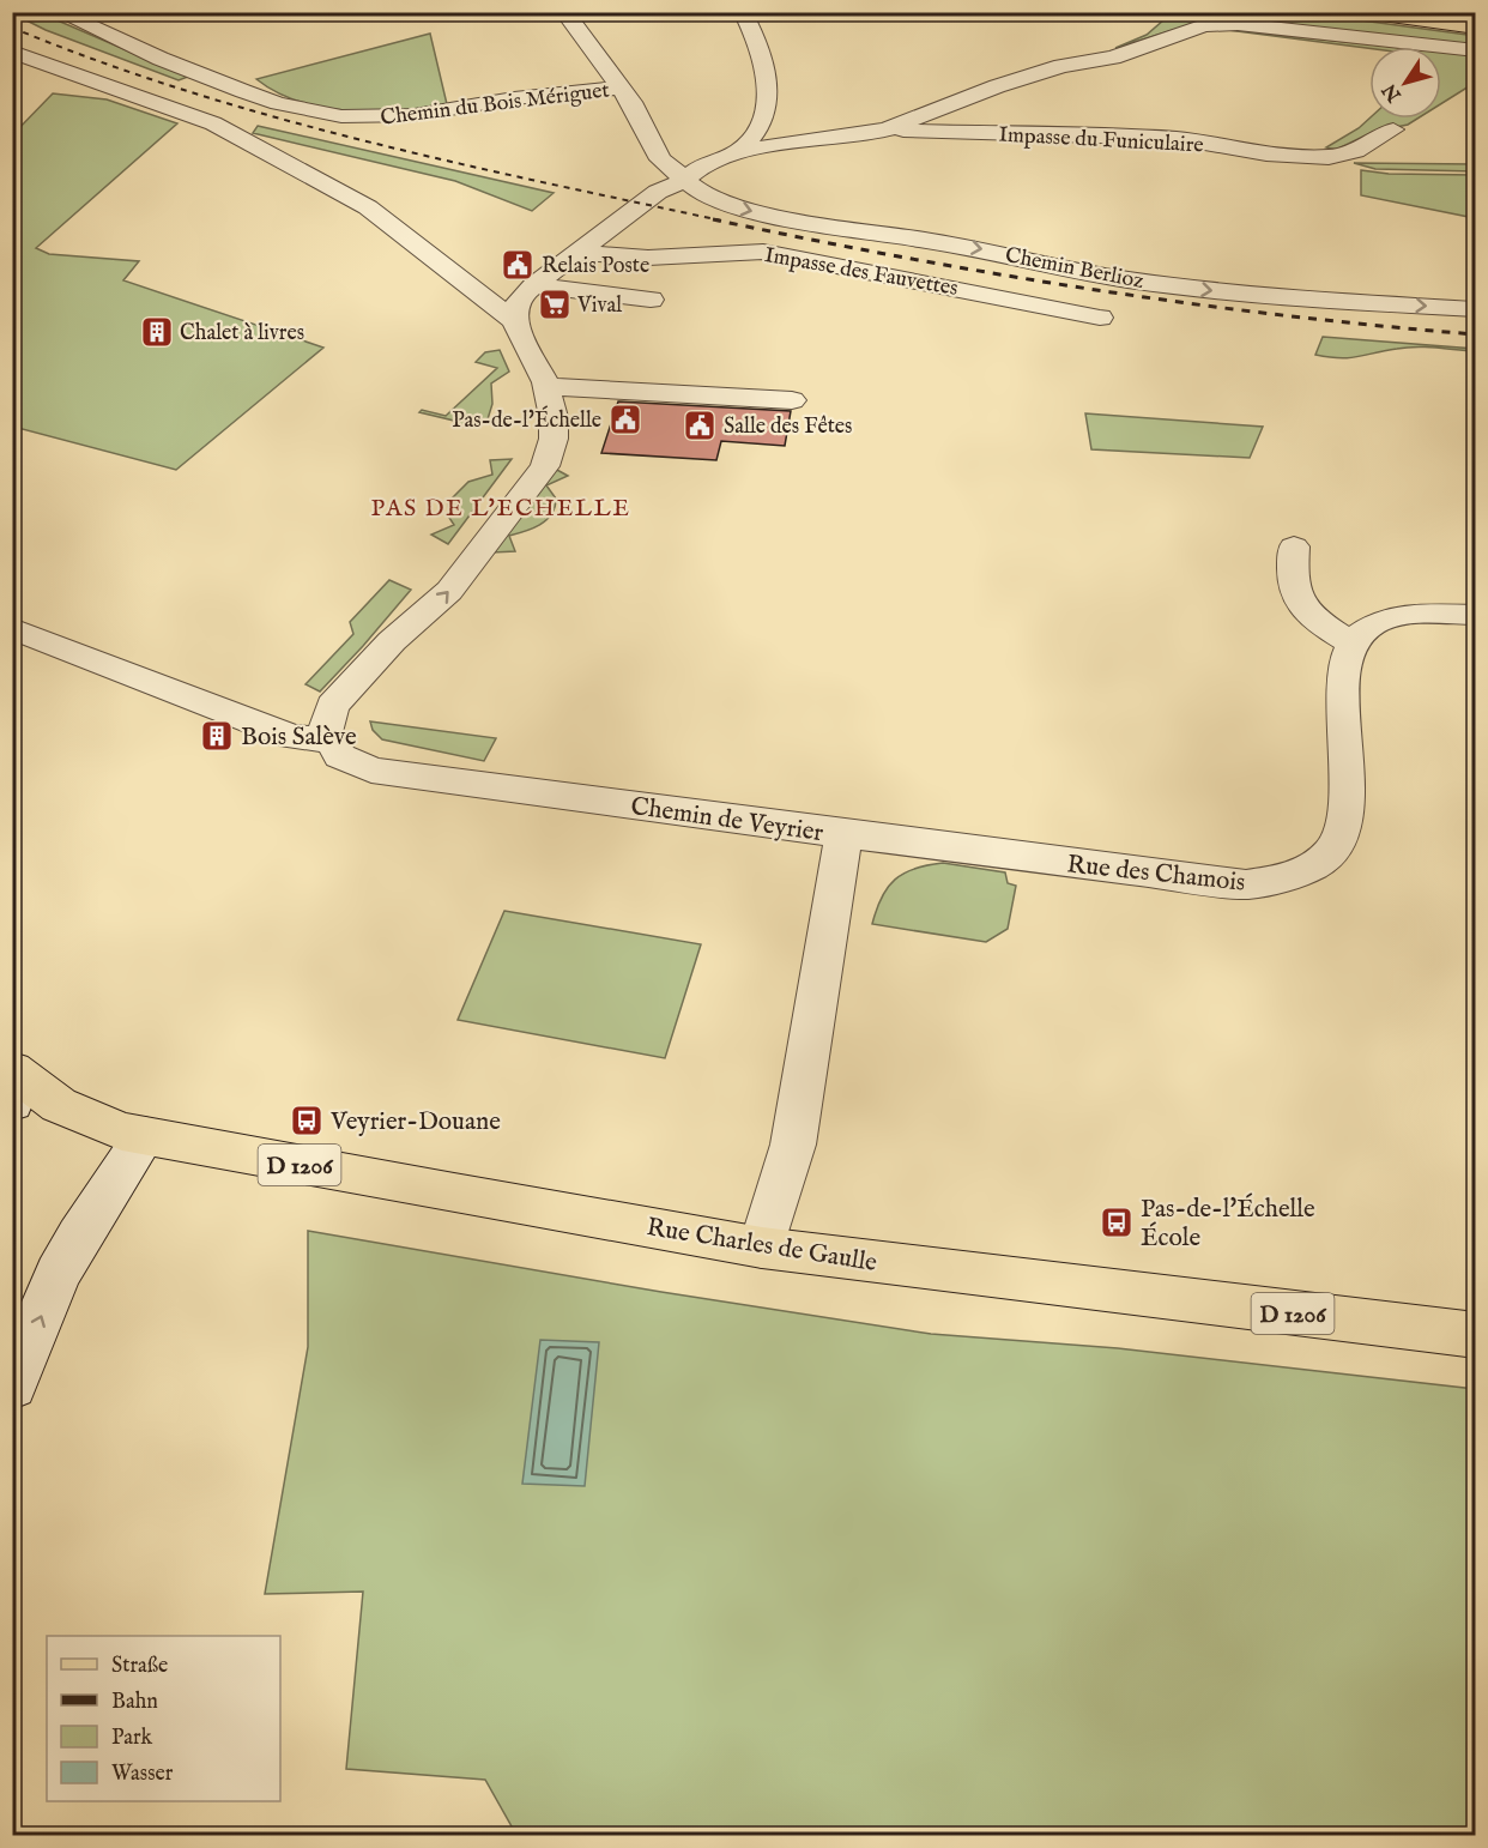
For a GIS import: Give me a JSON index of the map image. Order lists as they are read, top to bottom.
{
  "streets": {
    "main road": ["D 1206", "Rue Charles de Gaulle"],
    "street": [
      "Chemin du Bois Mériguet",
      "Impasse du Funiculaire",
      "Chemin Berlioz",
      "Impasse des Fauvettes",
      "Chemin de Veyrier",
      "Rue des Chamois"
    ]
  },
  "crossings": [
    ["Chemin du Bois Mériguet", "Chemin Berlioz"],
    ["Chemin de Veyrier", "Rue des Chamois"],
    ["Chemin de Veyrier", "Rue Charles de Gaulle"]
  ],
  "districts": ["PAS DE L'ECHELLE"],
  "places": {
    "public building": ["Relais Poste", "Pas-de-l'Échelle", "Salle des Fêtes"],
    "supermarket": ["Vival"],
    "building": ["Chalet à livres", "Bois Salève"],
    "bus stop": ["Veyrier-Douane", "Pas-de-l'Échelle École"]
  },
  "legend": [
    "Straße",
    "Bahn",
    "Park",
    "Wasser"
  ],
  "north": "bottom left"
}
